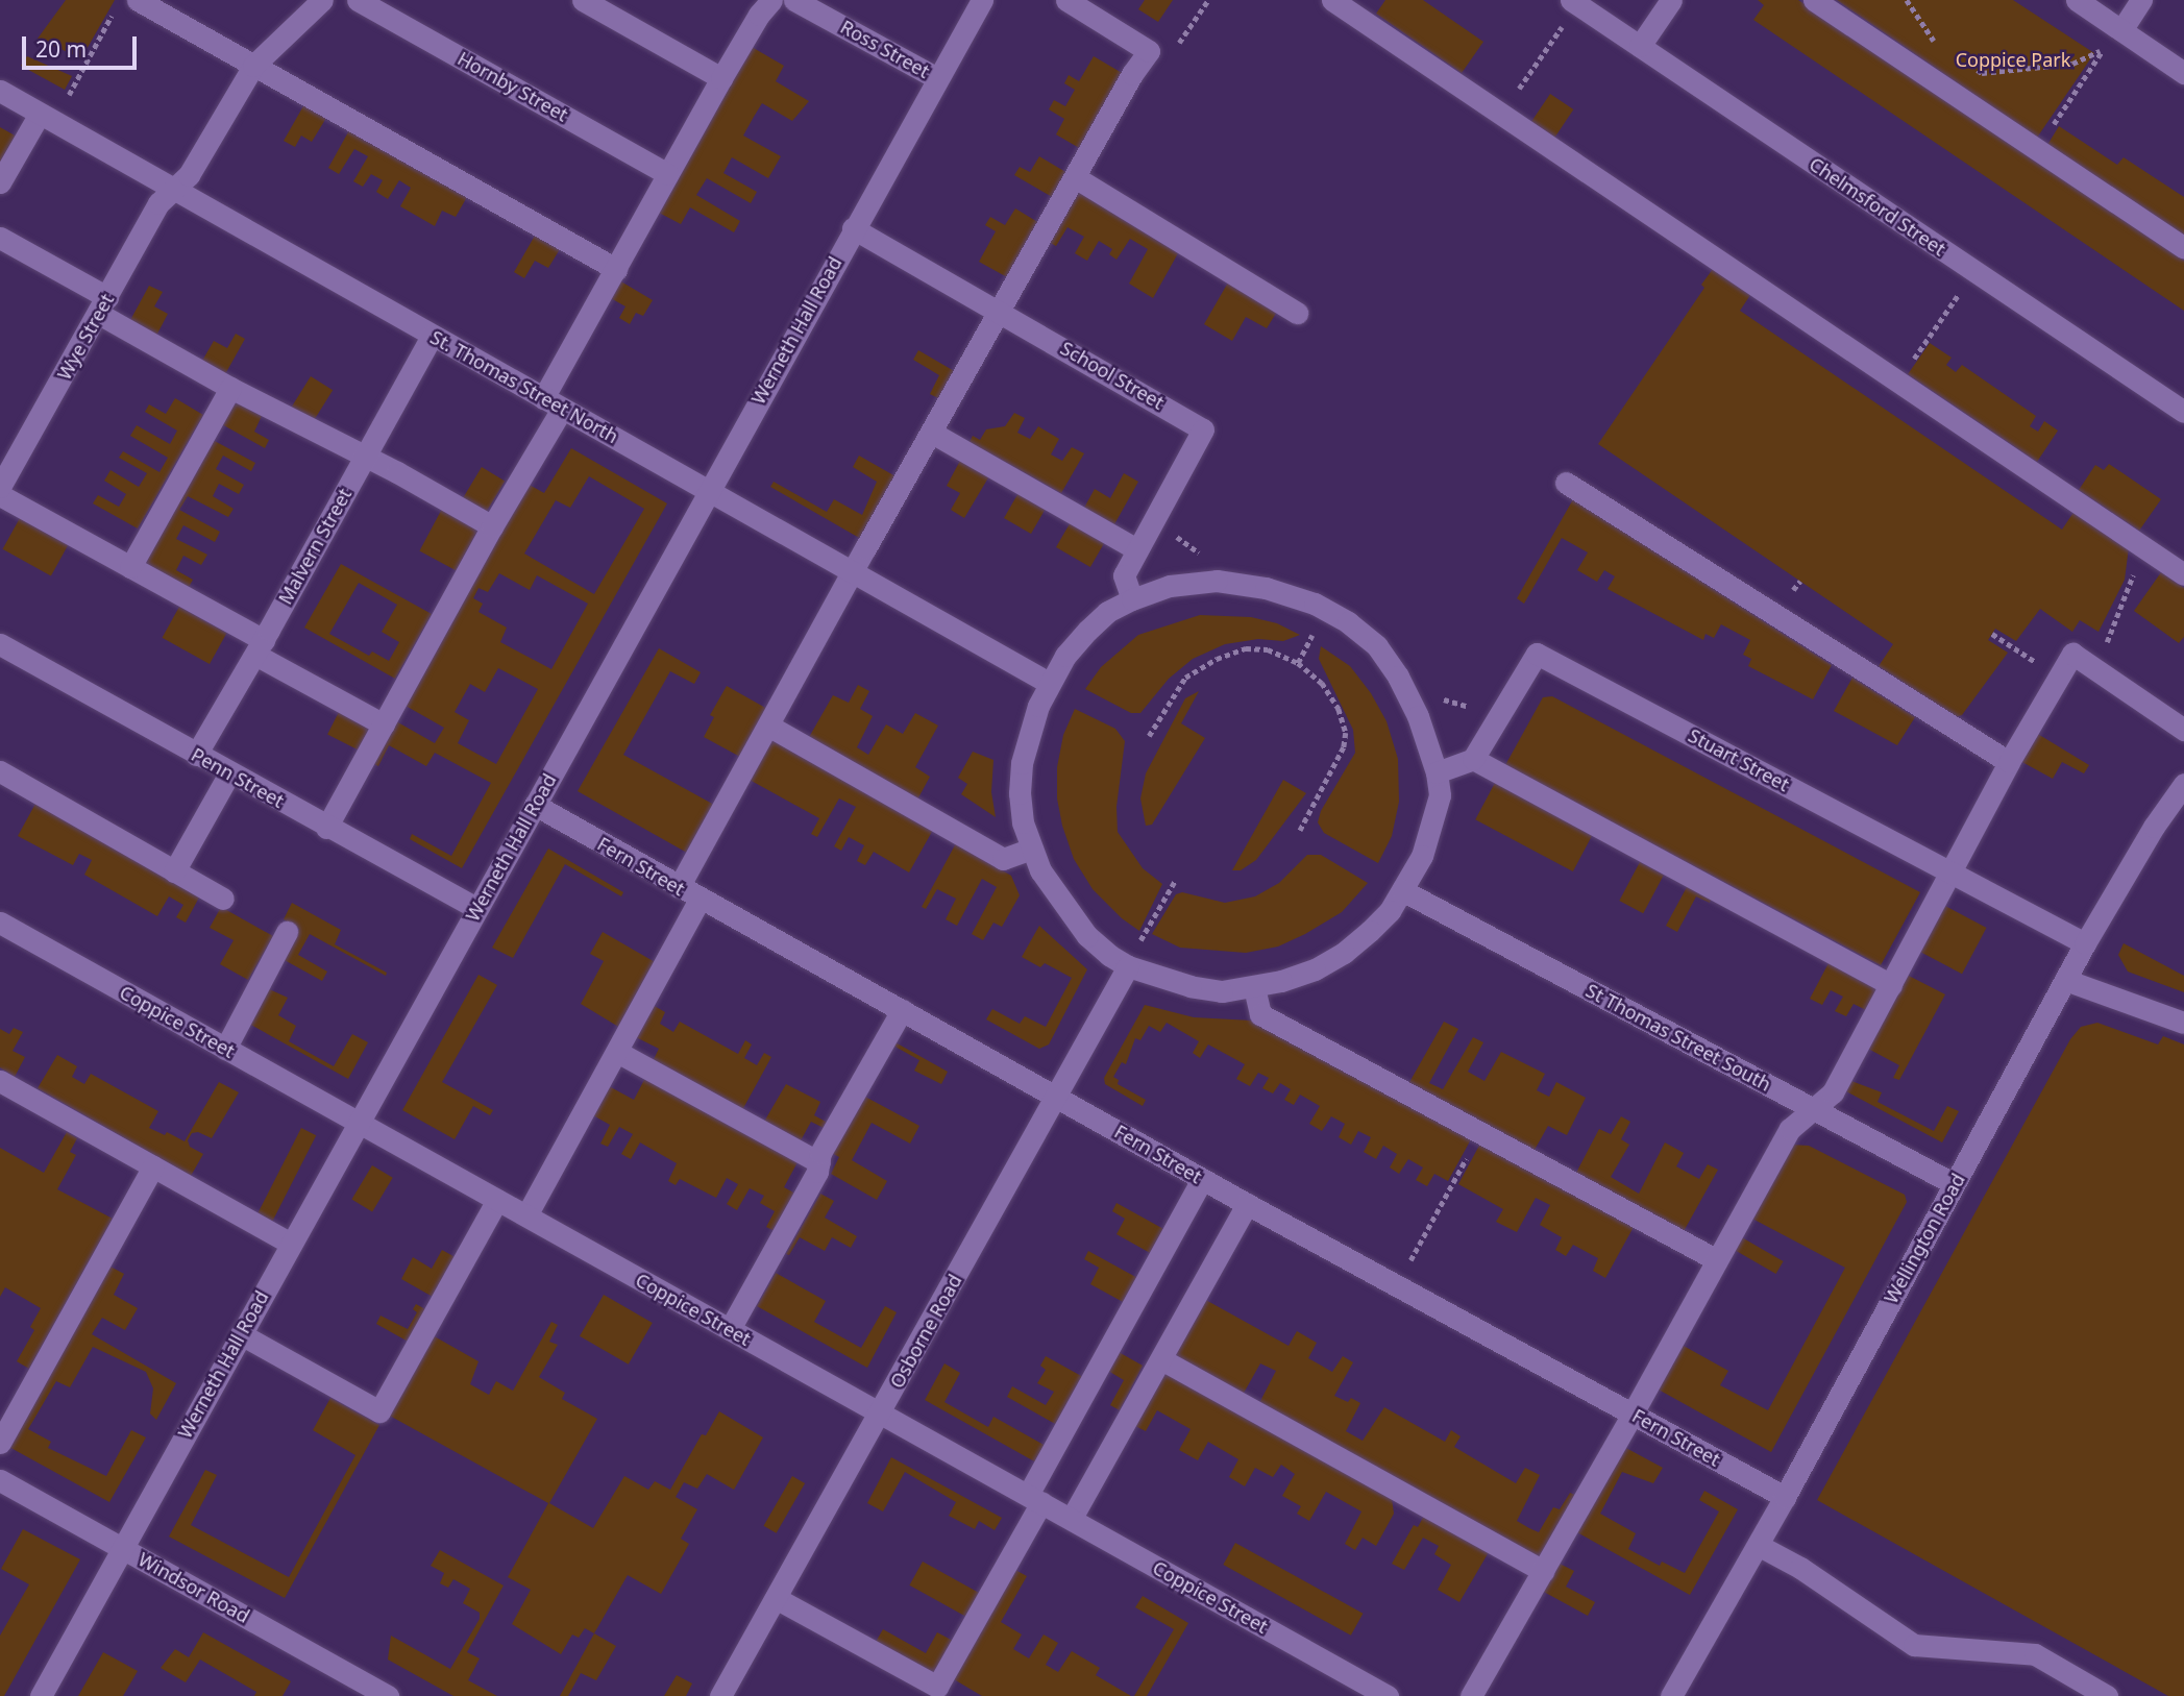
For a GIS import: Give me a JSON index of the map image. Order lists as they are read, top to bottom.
{
  "streets": {
    "street": [
      "Ross Street",
      "Hornby Street",
      "Chelmsford Street",
      "Werneth Hall Road",
      "Wye Street",
      "School Street",
      "St. Thomas Street North",
      "Malvern Street",
      "Stuart Street",
      "Penn Street",
      "Fern Street",
      "Coppice Street",
      "St Thomas Street South",
      "Wellington Road",
      "Osborne Road",
      "Windsor Road"
    ]
  },
  "crossings": [
    ["Ross Street", "Werneth Hall Road"],
    ["Werneth Hall Road", "School Street"],
    ["Werneth Hall Road", "St. Thomas Street North"],
    ["Werneth Hall Road", "Penn Street"],
    ["Werneth Hall Road", "Fern Street"],
    ["Werneth Hall Road", "Coppice Street"],
    ["Werneth Hall Road", "Windsor Road"],
    ["Wye Street", "St. Thomas Street North"],
    ["St. Thomas Street North", "Malvern Street"],
    ["Malvern Street", "Penn Street"],
    ["Stuart Street", "Wellington Road"],
    ["Fern Street", "Wellington Road"],
    ["Fern Street", "Osborne Road"],
    ["Coppice Street", "Osborne Road"],
    ["St Thomas Street South", "Wellington Road"]
  ],
  "parks": ["Coppice Park"],
  "scale_bar": "20 m"
}
